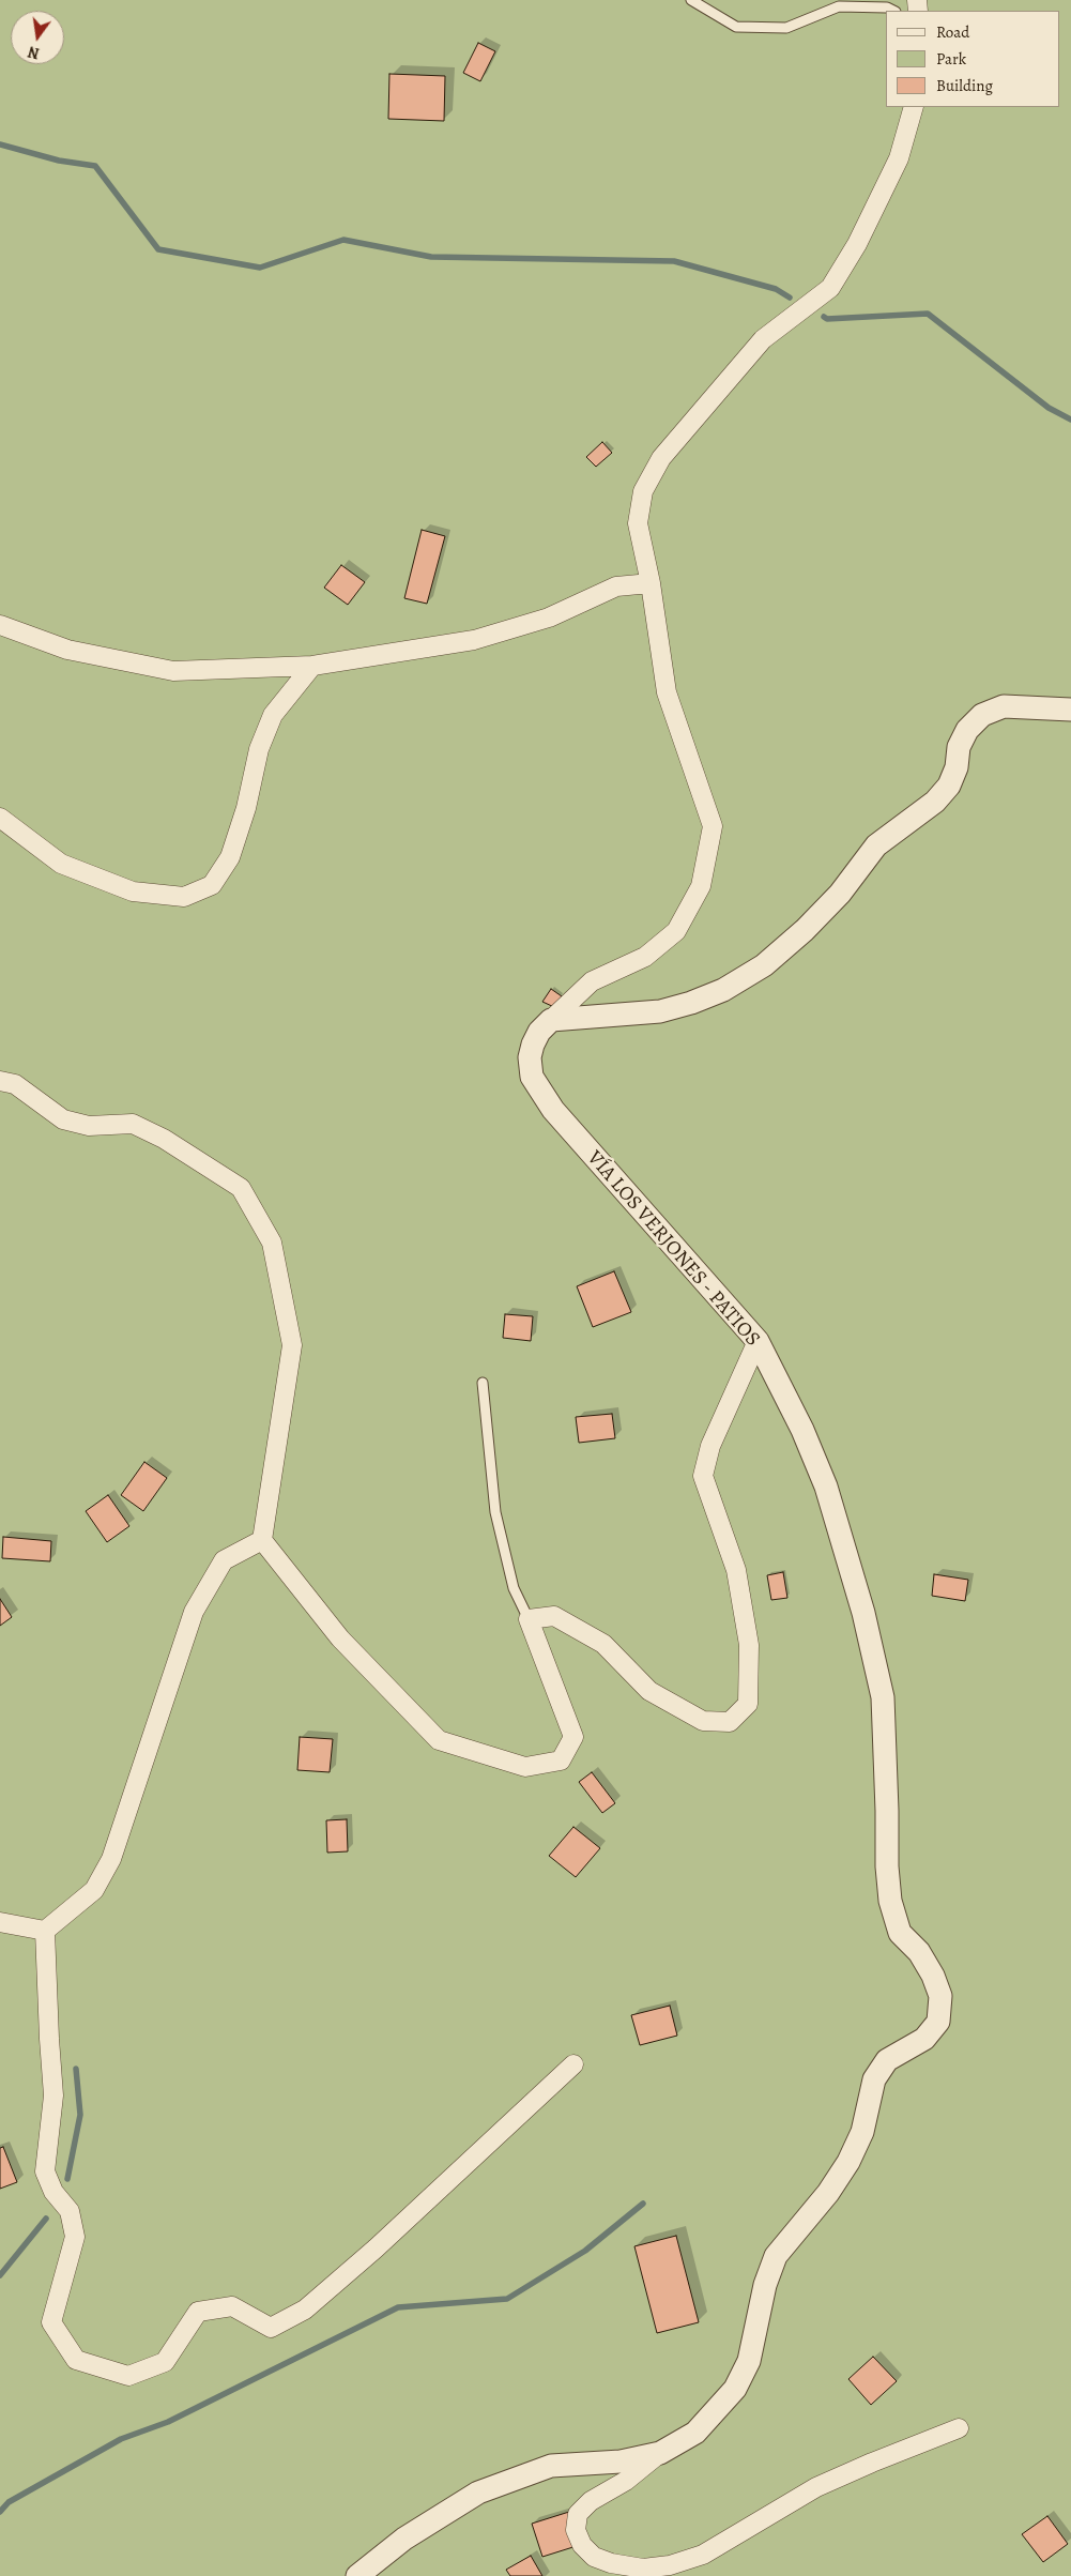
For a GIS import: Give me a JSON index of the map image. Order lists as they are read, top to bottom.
{
  "streets": {
    "street": ["VÍA LOS VERJONES - PATIOS"]
  },
  "legend": ["Road", "Park", "Building"],
  "north": "bottom"
}
